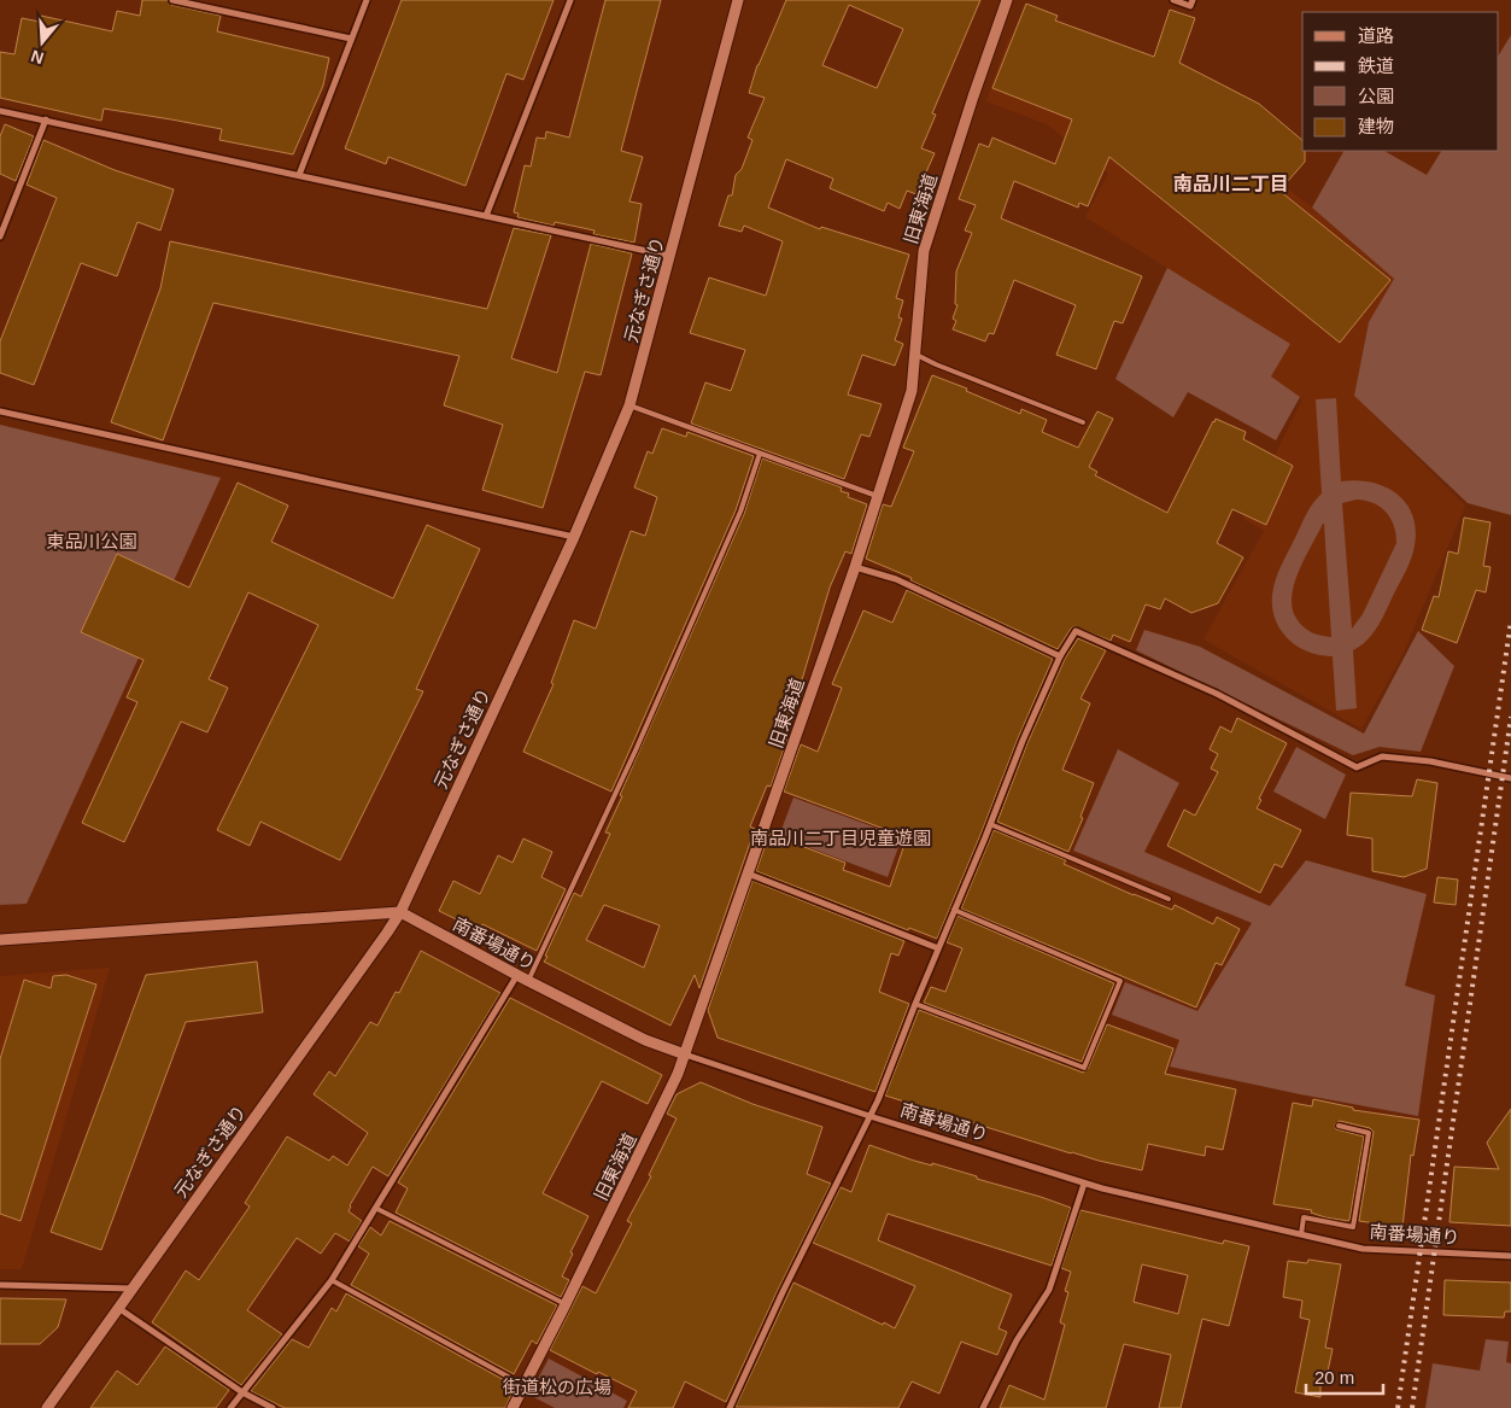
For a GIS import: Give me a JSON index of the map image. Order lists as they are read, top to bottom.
{
  "streets": {
    "street": ["旧東海道", "元なぎさ通り", "南番場通り"]
  },
  "crossings": [
    ["旧東海道", "南番場通り"],
    ["元なぎさ通り", "南番場通り"]
  ],
  "districts": ["南品川二丁目"],
  "parks": ["東品川公園", "南品川二丁目児童遊園", "街道松の広場"],
  "legend": [
    "道路",
    "鉄道",
    "公園",
    "建物"
  ],
  "scale_bar": "20 m",
  "north": "bottom"
}
